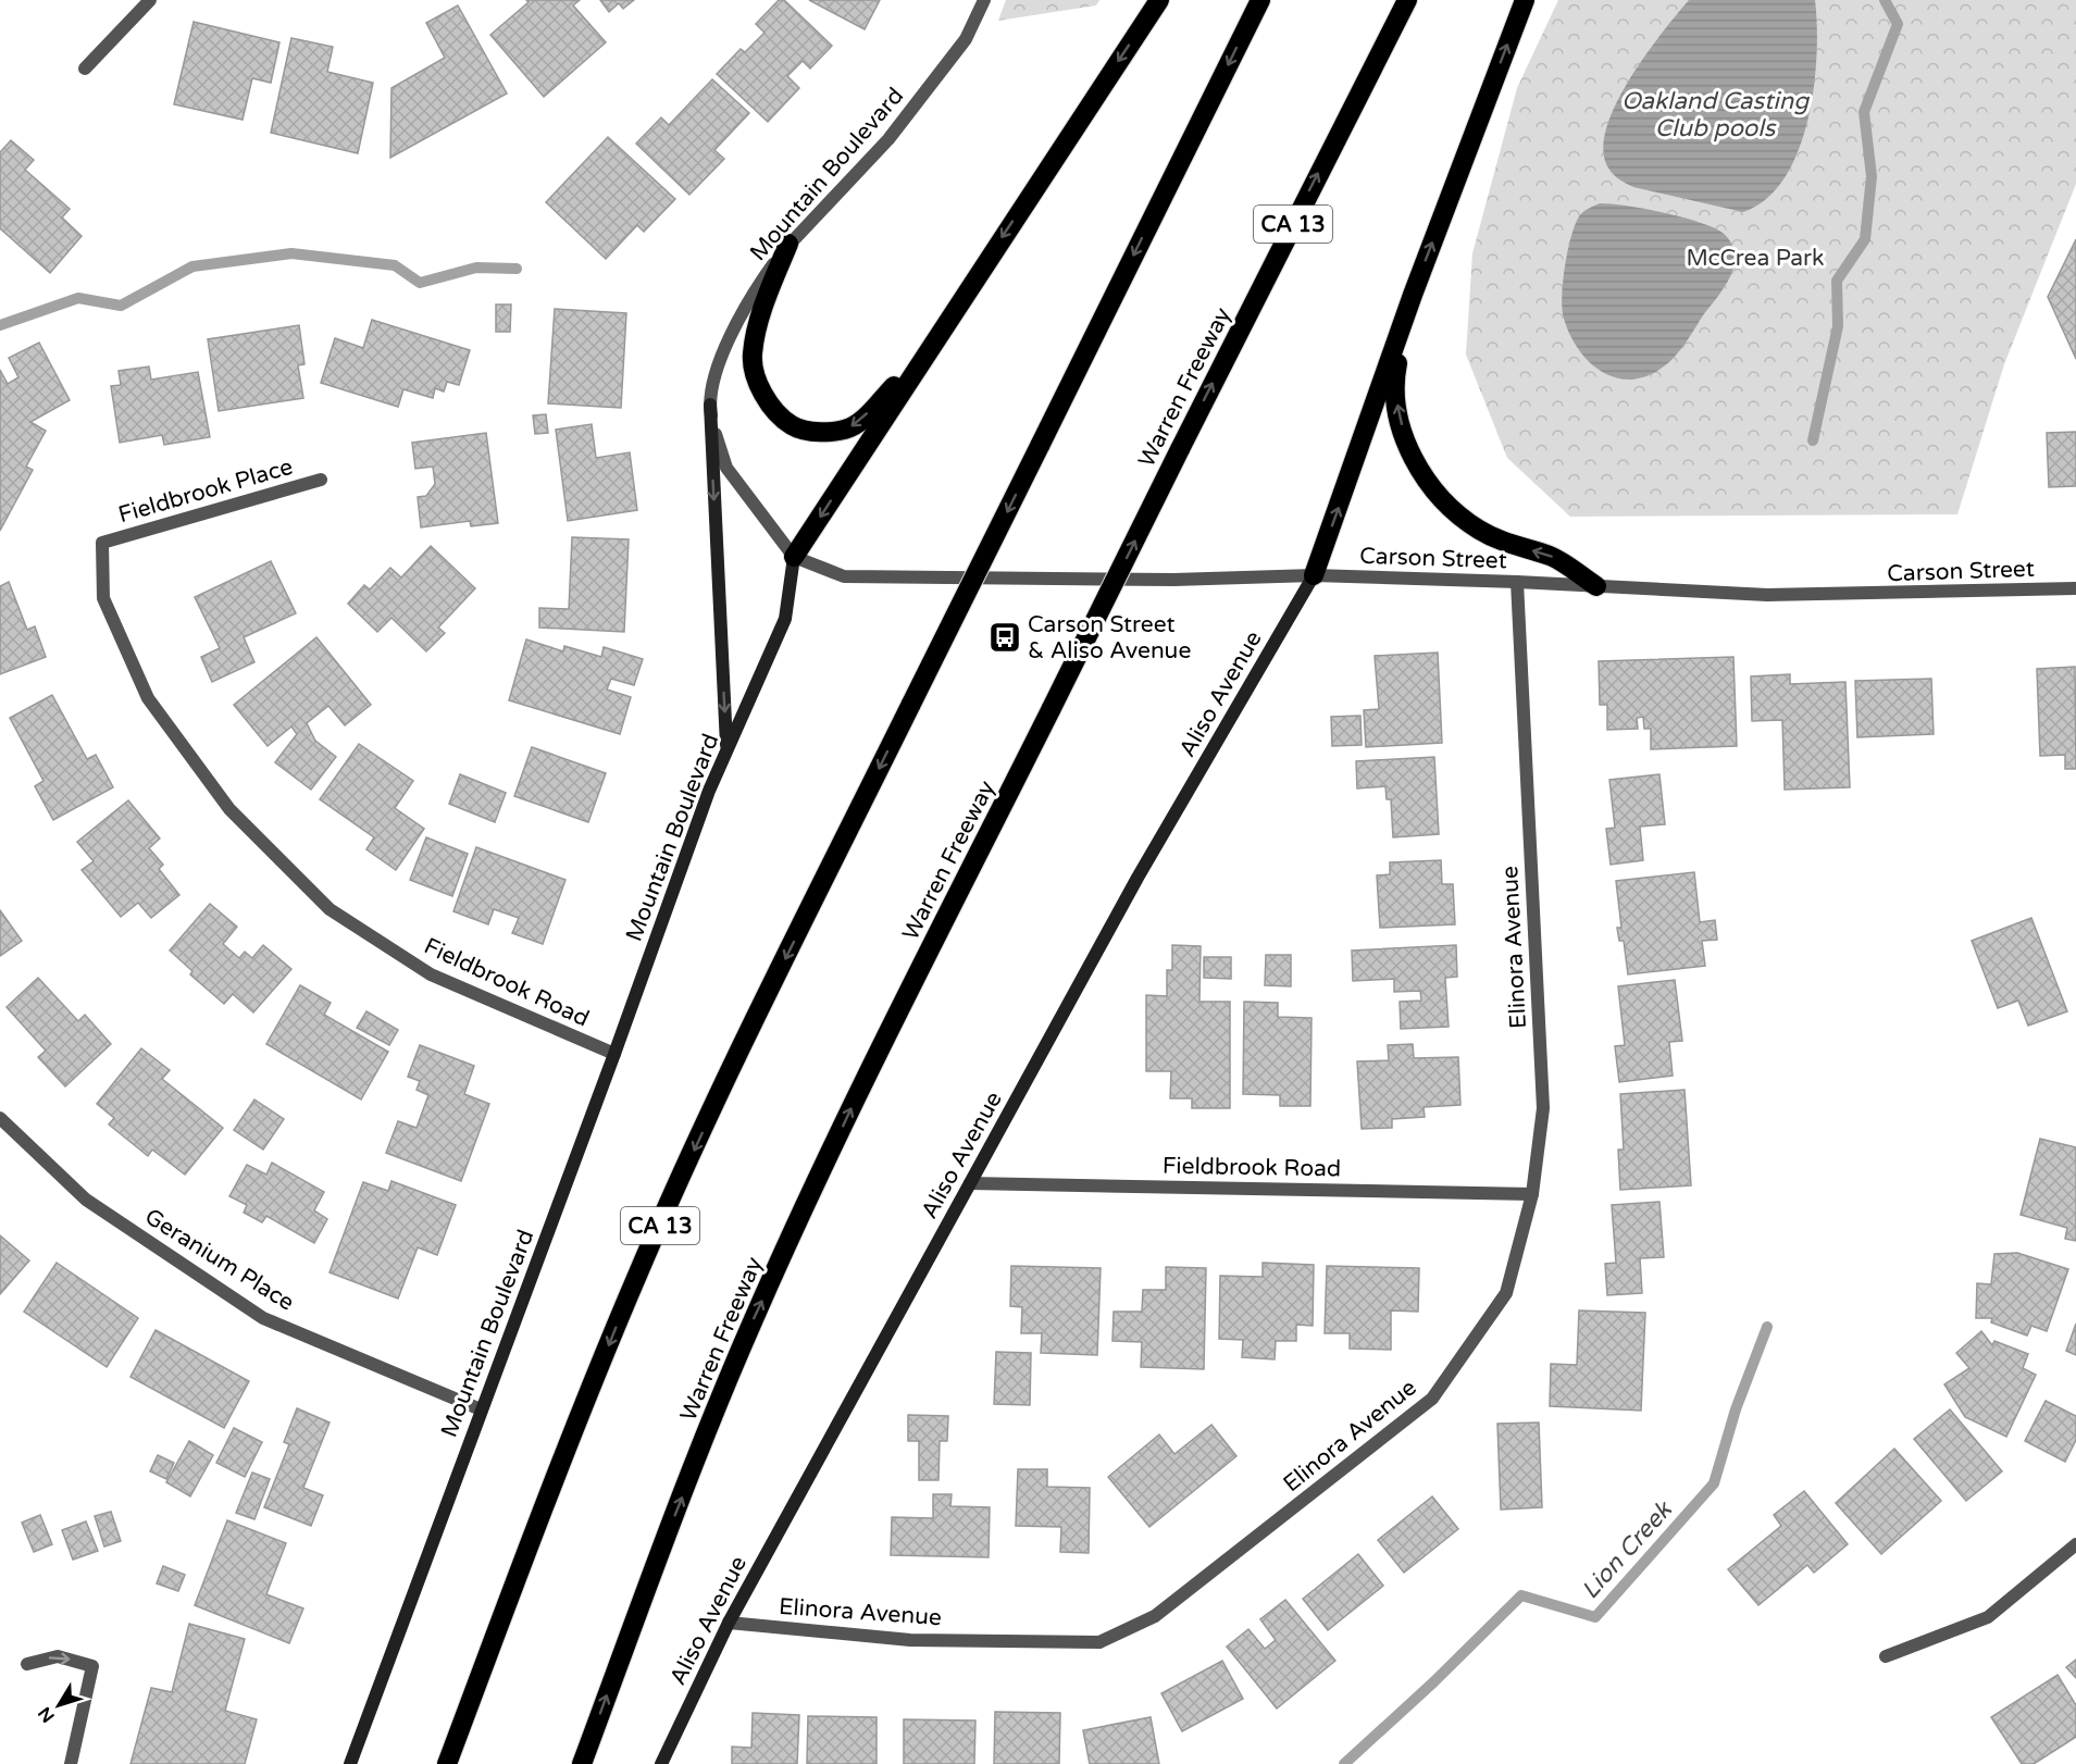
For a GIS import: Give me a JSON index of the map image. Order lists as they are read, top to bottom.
{
  "streets": {
    "highway": ["CA 13", "Warren Freeway"],
    "main road": ["Mountain Boulevard", "Aliso Avenue"],
    "street": [
      "Fieldbrook Place",
      "Carson Street",
      "Elinora Avenue",
      "Fieldbrook Road",
      "Geranium Place"
    ]
  },
  "crossings": [
    ["Mountain Boulevard", "Carson Street"],
    ["Mountain Boulevard", "Fieldbrook Road"],
    ["Mountain Boulevard", "Geranium Place"],
    ["Fieldbrook Place", "Fieldbrook Road"],
    ["Carson Street", "Aliso Avenue"],
    ["Carson Street", "Elinora Avenue"],
    ["Aliso Avenue", "Elinora Avenue"],
    ["Aliso Avenue", "Fieldbrook Road"],
    ["Elinora Avenue", "Fieldbrook Road"]
  ],
  "water": ["Oakland Casting Club pools", "Lion Creek"],
  "parks": ["McCrea Park"],
  "places": {
    "bus stop": ["Carson Street & Aliso Avenue"]
  },
  "north": "bottom left"
}
